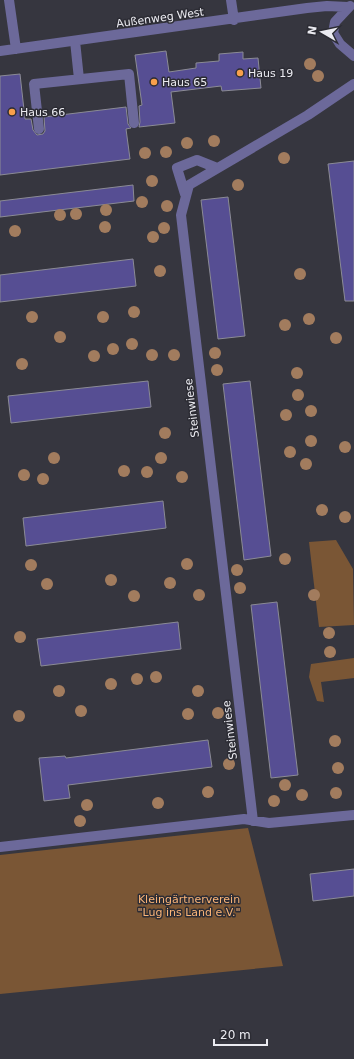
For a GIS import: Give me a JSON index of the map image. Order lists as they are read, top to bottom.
{
  "streets": {
    "street": ["Außenweg West", "Steinwiese"]
  },
  "parks": ["Kleingärtnerverein \"Lug ins Land e.V.\""],
  "places": ["Haus 19", "Haus 65", "Haus 66"],
  "scale_bar": "20 m",
  "north": "left"
}
